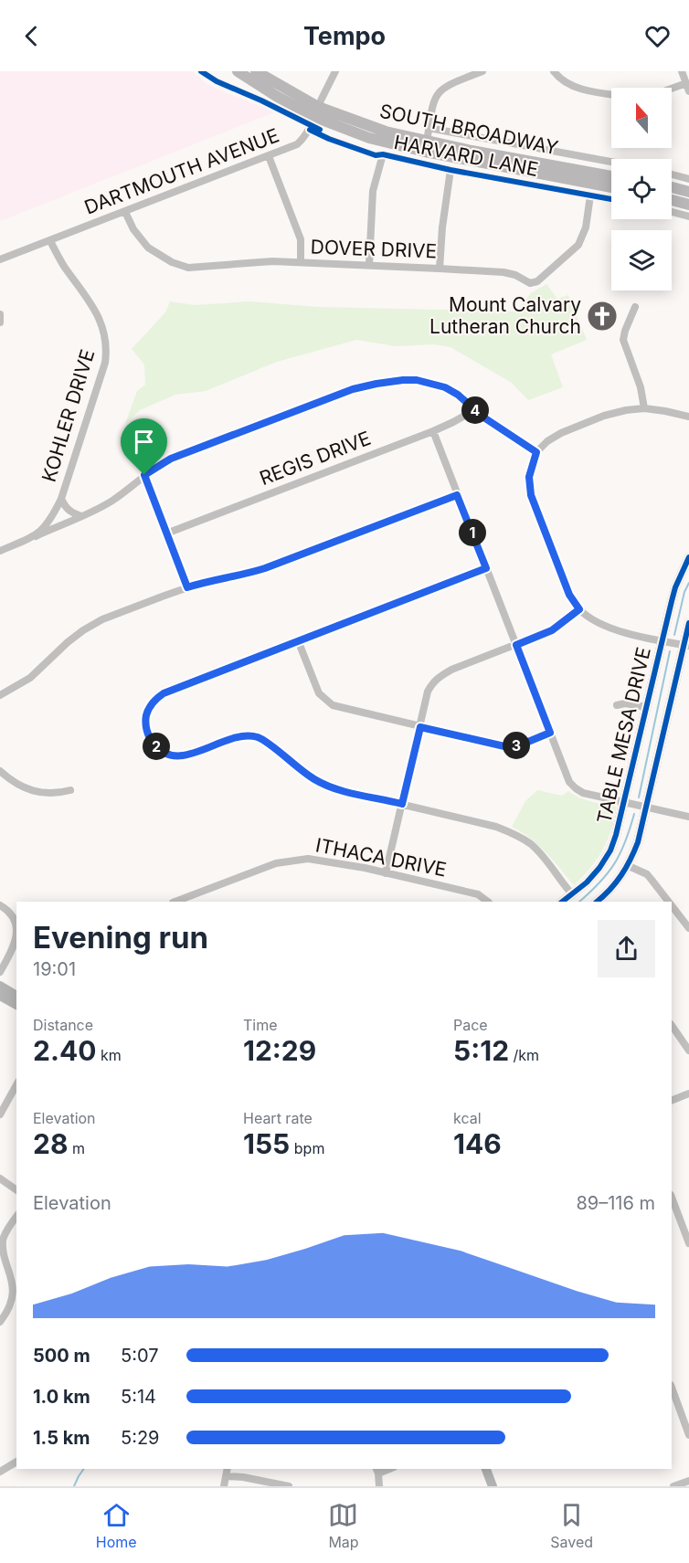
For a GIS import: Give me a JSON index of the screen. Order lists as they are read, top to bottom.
{
  "streets": {
    "main road": ["SOUTH BROADWAY"],
    "street": [
      "HARVARD LANE",
      "DARTMOUTH AVENUE",
      "DOVER DRIVE",
      "KOHLER DRIVE",
      "REGIS DRIVE",
      "TABLE MESA DRIVE",
      "ITHACA DRIVE"
    ]
  },
  "crossings": [
    ["SOUTH BROADWAY", "DARTMOUTH AVENUE"],
    ["HARVARD LANE", "DARTMOUTH AVENUE"],
    ["HARVARD LANE", "DOVER DRIVE"],
    ["DARTMOUTH AVENUE", "DOVER DRIVE"],
    ["DARTMOUTH AVENUE", "KOHLER DRIVE"]
  ],
  "places": {
    "church": ["Mount Calvary Lutheran Church"]
  },
  "north": "top",
  "page": {
    "header": "Tempo",
    "pins": [
      "4",
      "1",
      "3",
      "2"
    ],
    "heading": ["Evening run", "19:01"],
    "stats": [
      ["Distance", "2.40 km"],
      ["Time", "12:29"],
      ["Pace", "5:12 /km"],
      ["Elevation", "28 m"],
      ["Heart rate", "155 bpm"],
      ["kcal", "146"]
    ],
    "chart": ["Elevation", "89–116 m"],
    "list": [
      {
        "name": "500 m",
        "note": "5:07"
      },
      {
        "name": "1.0 km",
        "note": "5:14"
      },
      {
        "name": "1.5 km",
        "note": "5:29"
      }
    ],
    "tabs": ["Home", "Map", "Saved"]
  }
}
